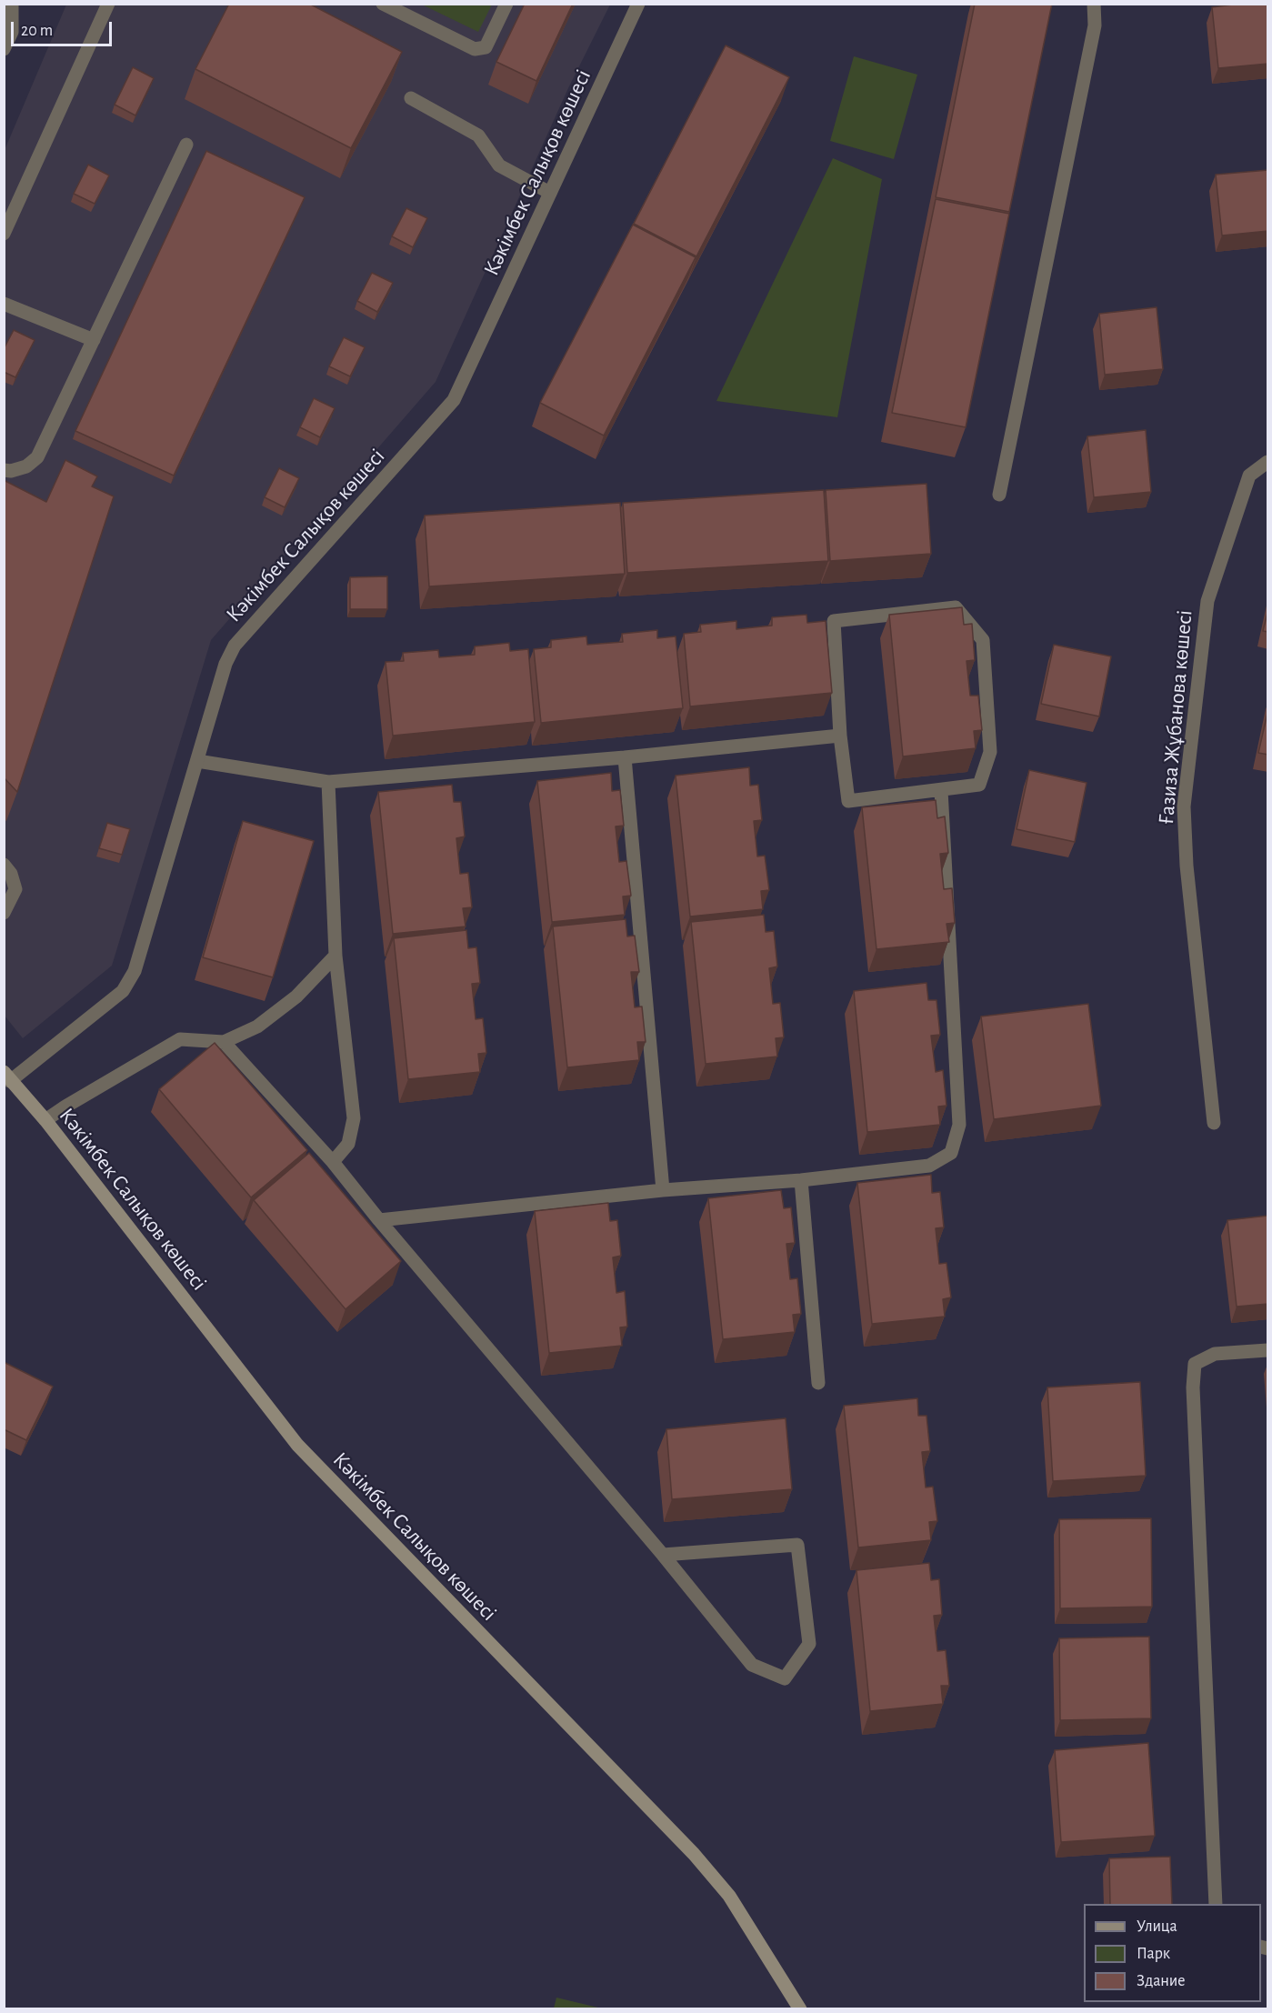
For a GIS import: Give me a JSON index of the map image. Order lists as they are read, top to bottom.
{
  "streets": {
    "street": ["Кәкімбек Салықов көшесі", "Ғазиза Жұбанова көшесі"]
  },
  "legend": ["Улица", "Парк", "Здание"],
  "scale_bar": "20 m"
}
